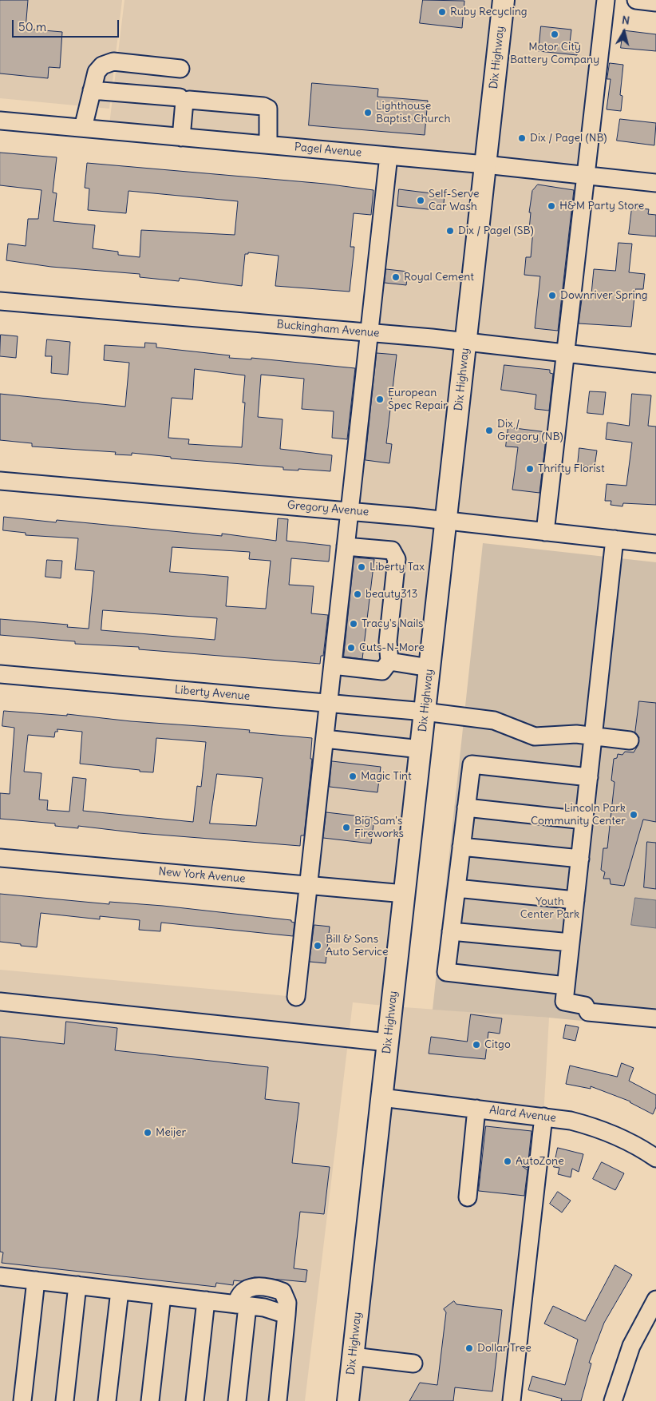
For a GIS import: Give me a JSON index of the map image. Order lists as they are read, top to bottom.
{
  "streets": {
    "main road": ["Dix Highway"],
    "street": [
      "Pagel Avenue",
      "Buckingham Avenue",
      "Gregory Avenue",
      "Liberty Avenue",
      "New York Avenue",
      "Alard Avenue"
    ]
  },
  "crossings": [
    ["Dix Highway", "Pagel Avenue"],
    ["Dix Highway", "Buckingham Avenue"],
    ["Dix Highway", "Gregory Avenue"],
    ["Dix Highway", "Liberty Avenue"],
    ["Dix Highway", "New York Avenue"],
    ["Dix Highway", "Alard Avenue"]
  ],
  "parks": ["Youth Center Park"],
  "places": [
    "Ruby Recycling",
    "Motor City Battery Company",
    "Lighthouse Baptist Church",
    "Dix / Pagel (NB)",
    "Self-Serve Car Wash",
    "H&M Party Store",
    "Dix / Pagel (SB)",
    "Royal Cement",
    "Downriver Spring",
    "European Spec Repair",
    "Dix / Gregory (NB)",
    "Thrifty Florist",
    "Liberty Tax",
    "beauty313",
    "Tracy's Nails",
    "Cuts-N-More",
    "Magic Tint",
    "Lincoln Park Community Center",
    "Big Sam's Fireworks",
    "Bill & Sons Auto Service",
    "Citgo",
    "Meijer",
    "AutoZone",
    "Dollar Tree"
  ],
  "scale_bar": "50 m",
  "north": "top"
}
